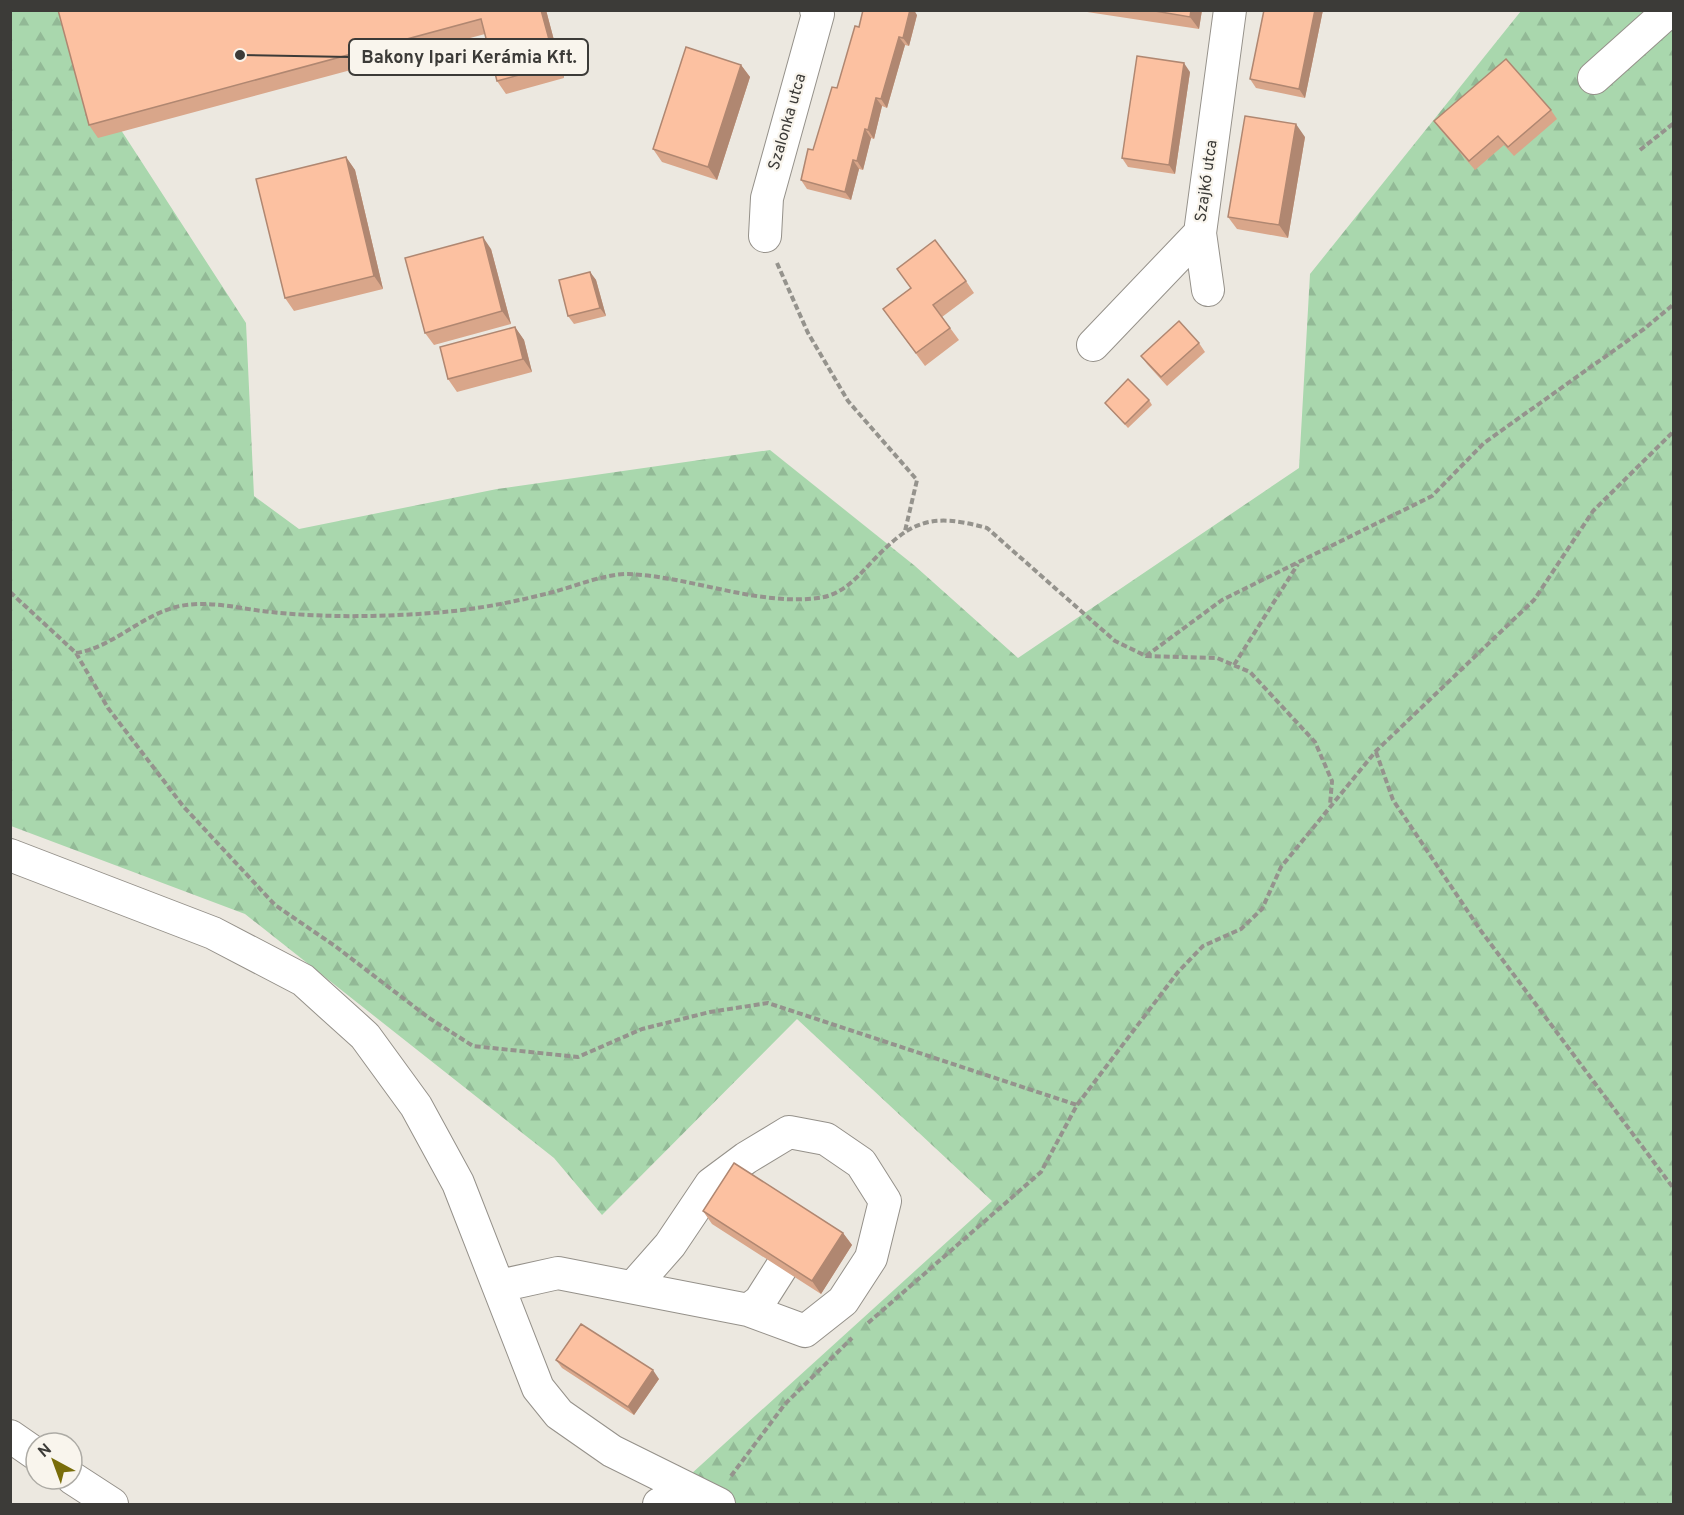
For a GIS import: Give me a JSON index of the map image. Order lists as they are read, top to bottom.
{
  "streets": {
    "street": ["Szalonka utca", "Szajkó utca"]
  },
  "places": ["Bakony Ipari Kerámia Kft."],
  "north": "top left"
}
